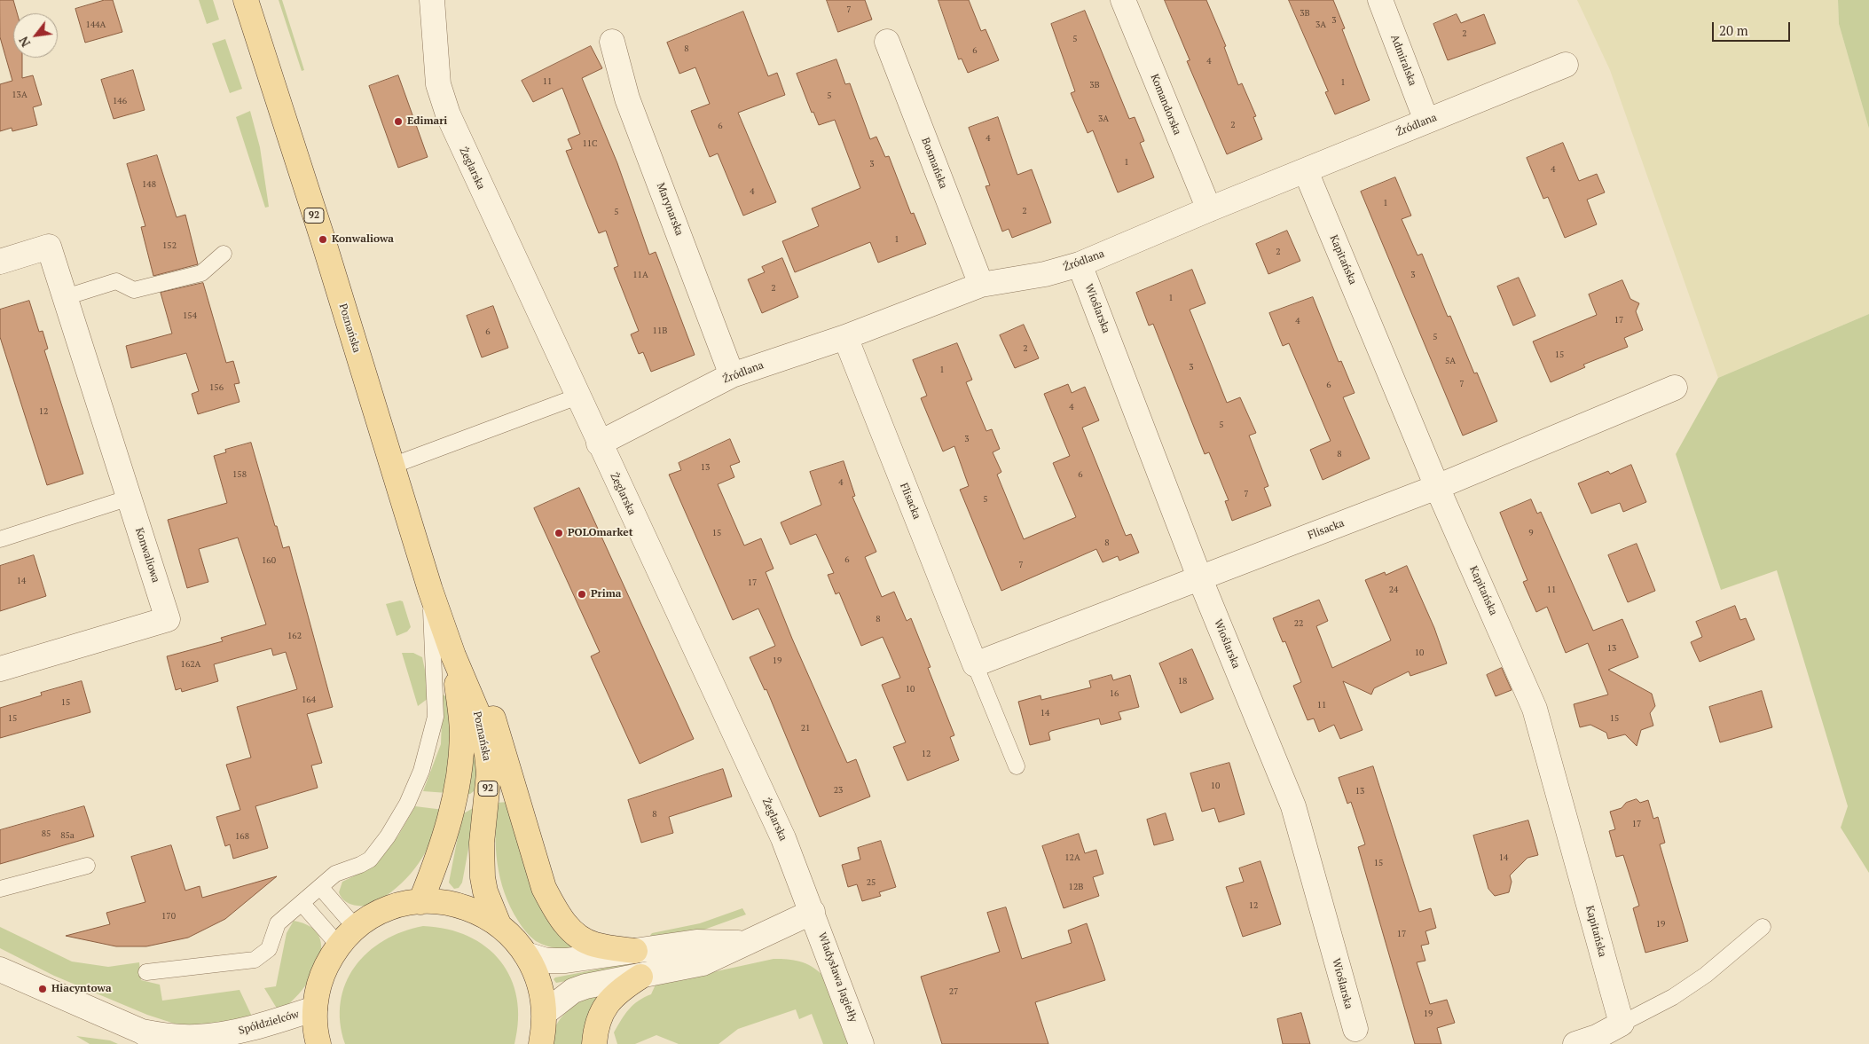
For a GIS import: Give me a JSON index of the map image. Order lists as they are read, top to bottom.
{
  "streets": {
    "main road": ["92", "Poznańska"],
    "street": [
      "Admiralska",
      "Komandorska",
      "Źródlana",
      "Bosmańska",
      "Żeglarska",
      "Marynarska",
      "Kapitańska",
      "Wioślarska",
      "Flisacka",
      "Konwaliowa",
      "Władysława Jagiełły",
      "Spółdzielców"
    ]
  },
  "crossings": [
    ["Admiralska", "Źródlana"],
    ["Komandorska", "Źródlana"],
    ["Źródlana", "Bosmańska"],
    ["Źródlana", "Żeglarska"],
    ["Źródlana", "Marynarska"],
    ["Źródlana", "Kapitańska"],
    ["Źródlana", "Wioślarska"],
    ["Źródlana", "Flisacka"],
    ["Żeglarska", "Władysława Jagiełły"],
    ["92", "Poznańska"],
    ["92", "Spółdzielców"],
    ["Kapitańska", "Flisacka"],
    ["Wioślarska", "Flisacka"]
  ],
  "places": [
    "Edimari",
    "Konwaliowa",
    "POLOmarket",
    "Prima",
    "Hiacyntowa"
  ],
  "house_numbers": [
    "7",
    "3B",
    "3",
    "144A",
    "3A",
    "2",
    "5",
    "8",
    "6",
    "4",
    "11",
    "1",
    "3B",
    "13A",
    "5",
    "146",
    "3A",
    "2",
    "6",
    "4",
    "11C",
    "1",
    "3",
    "4",
    "148",
    "4",
    "1",
    "2",
    "5",
    "1",
    "152",
    "2",
    "11A",
    "3",
    "2",
    "1",
    "154",
    "17",
    "4",
    "11B",
    "6",
    "5",
    "2",
    "15",
    "5A",
    "3",
    "1",
    "7",
    "6",
    "156",
    "4",
    "12",
    "5",
    "3",
    "8",
    "13",
    "158",
    "6",
    "4",
    "7",
    "5",
    "15",
    "9",
    "8",
    "6",
    "160",
    "7",
    "14",
    "17",
    "24",
    "11",
    "8",
    "22",
    "162",
    "13",
    "10",
    "19",
    "162A",
    "18",
    "10",
    "16",
    "164",
    "15",
    "11",
    "14",
    "15",
    "15",
    "21",
    "12",
    "10",
    "23",
    "13",
    "8",
    "17",
    "85",
    "85a",
    "168",
    "12A",
    "14",
    "15",
    "25",
    "12B",
    "12",
    "170",
    "19",
    "17",
    "27",
    "19"
  ],
  "scale_bar": "20 m",
  "north": "bottom left"
}
